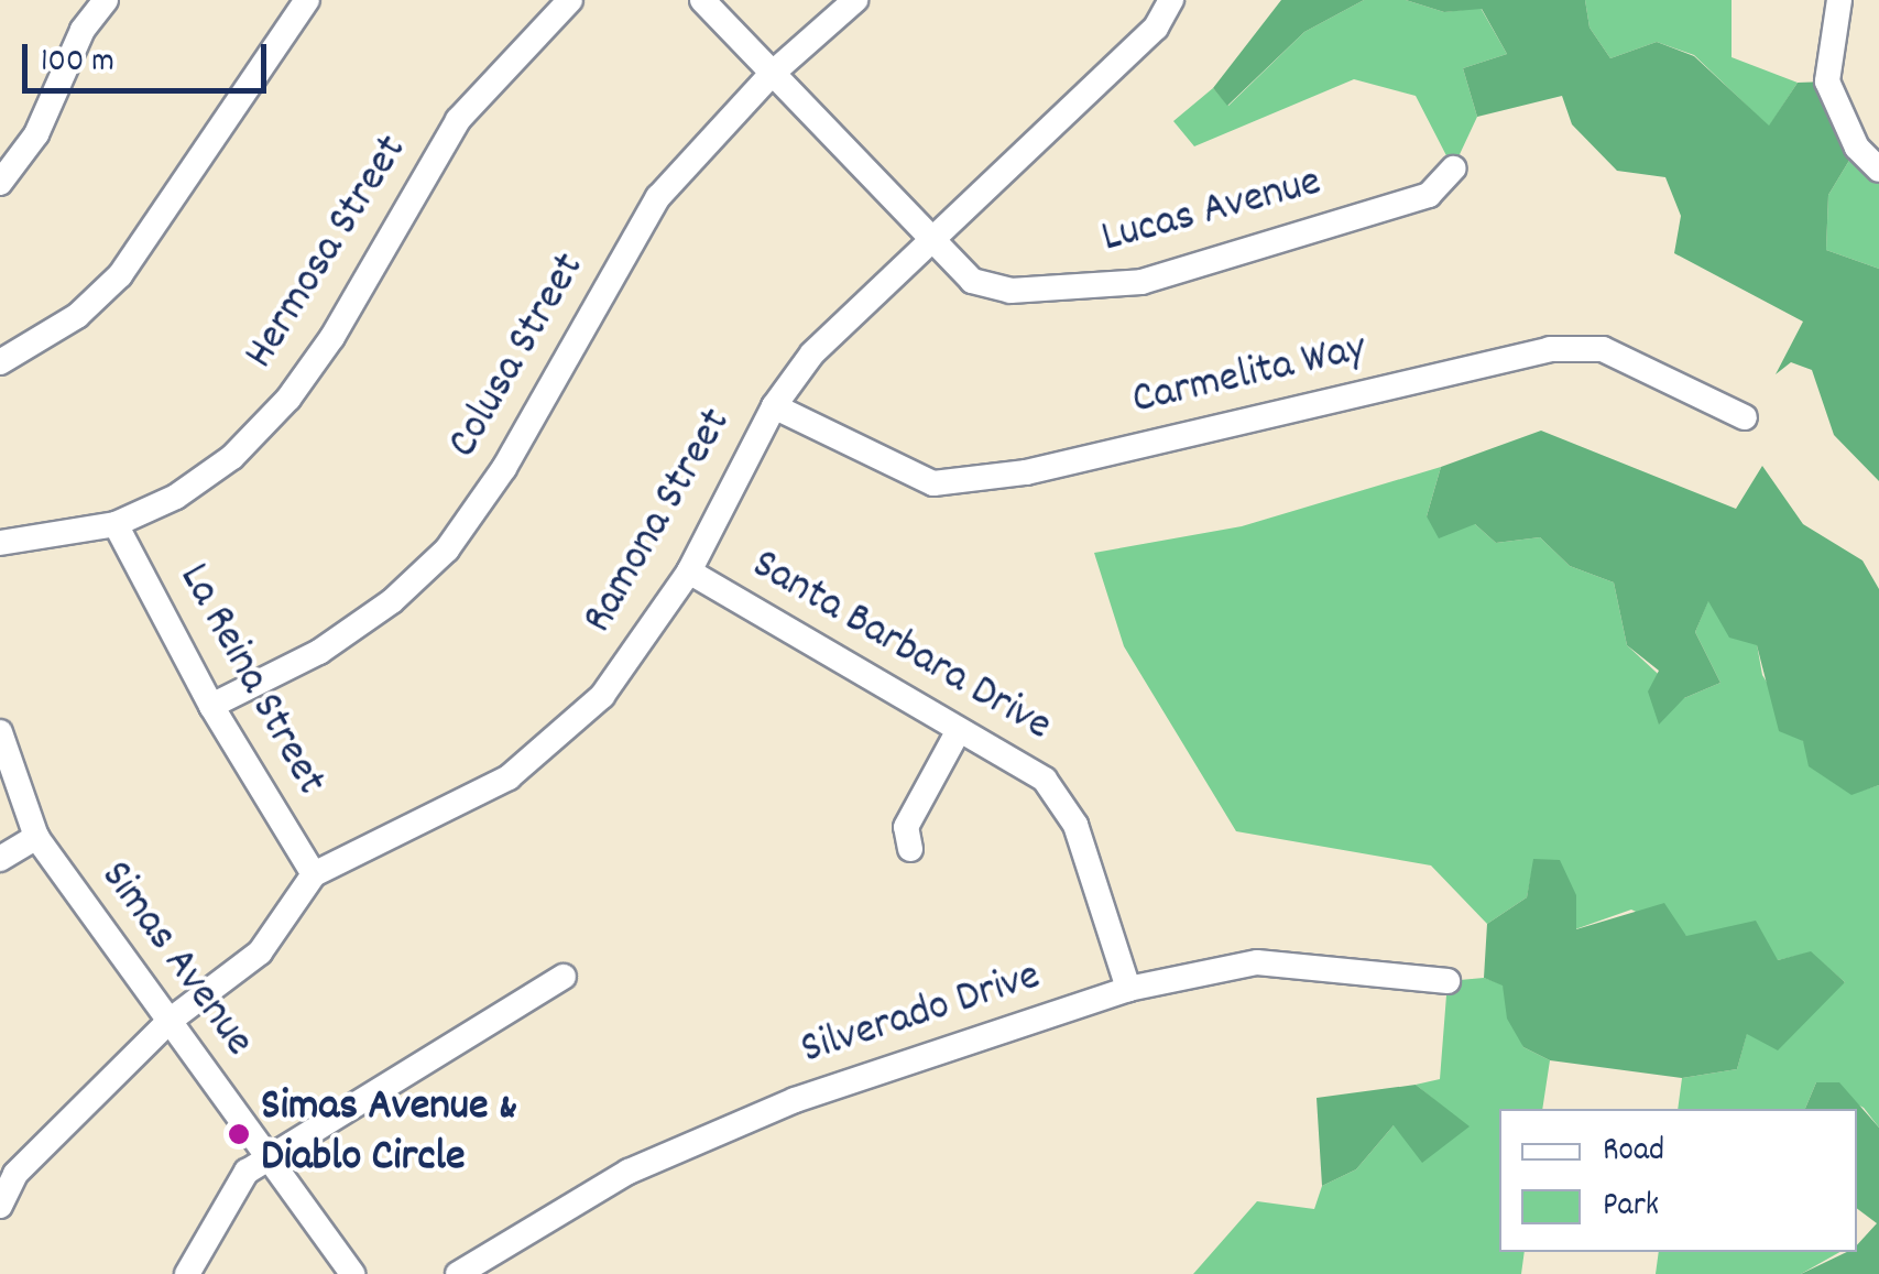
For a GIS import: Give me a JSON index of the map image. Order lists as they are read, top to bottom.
{
  "streets": {
    "street": [
      "Lucas Avenue",
      "Hermosa Street",
      "Colusa Street",
      "Carmelita Way",
      "Ramona Street",
      "Santa Barbara Drive",
      "La Reina Street",
      "Simas Avenue",
      "Silverado Drive"
    ]
  },
  "crossings": [
    ["Lucas Avenue", "Colusa Street"],
    ["Lucas Avenue", "Ramona Street"],
    ["Hermosa Street", "La Reina Street"],
    ["Colusa Street", "La Reina Street"],
    ["Carmelita Way", "Ramona Street"],
    ["Ramona Street", "Santa Barbara Drive"],
    ["Ramona Street", "La Reina Street"],
    ["Ramona Street", "Simas Avenue"],
    ["Santa Barbara Drive", "Silverado Drive"]
  ],
  "places": ["Simas Avenue & Diablo Circle"],
  "legend": ["Road", "Park"],
  "scale_bar": "100 m"
}
